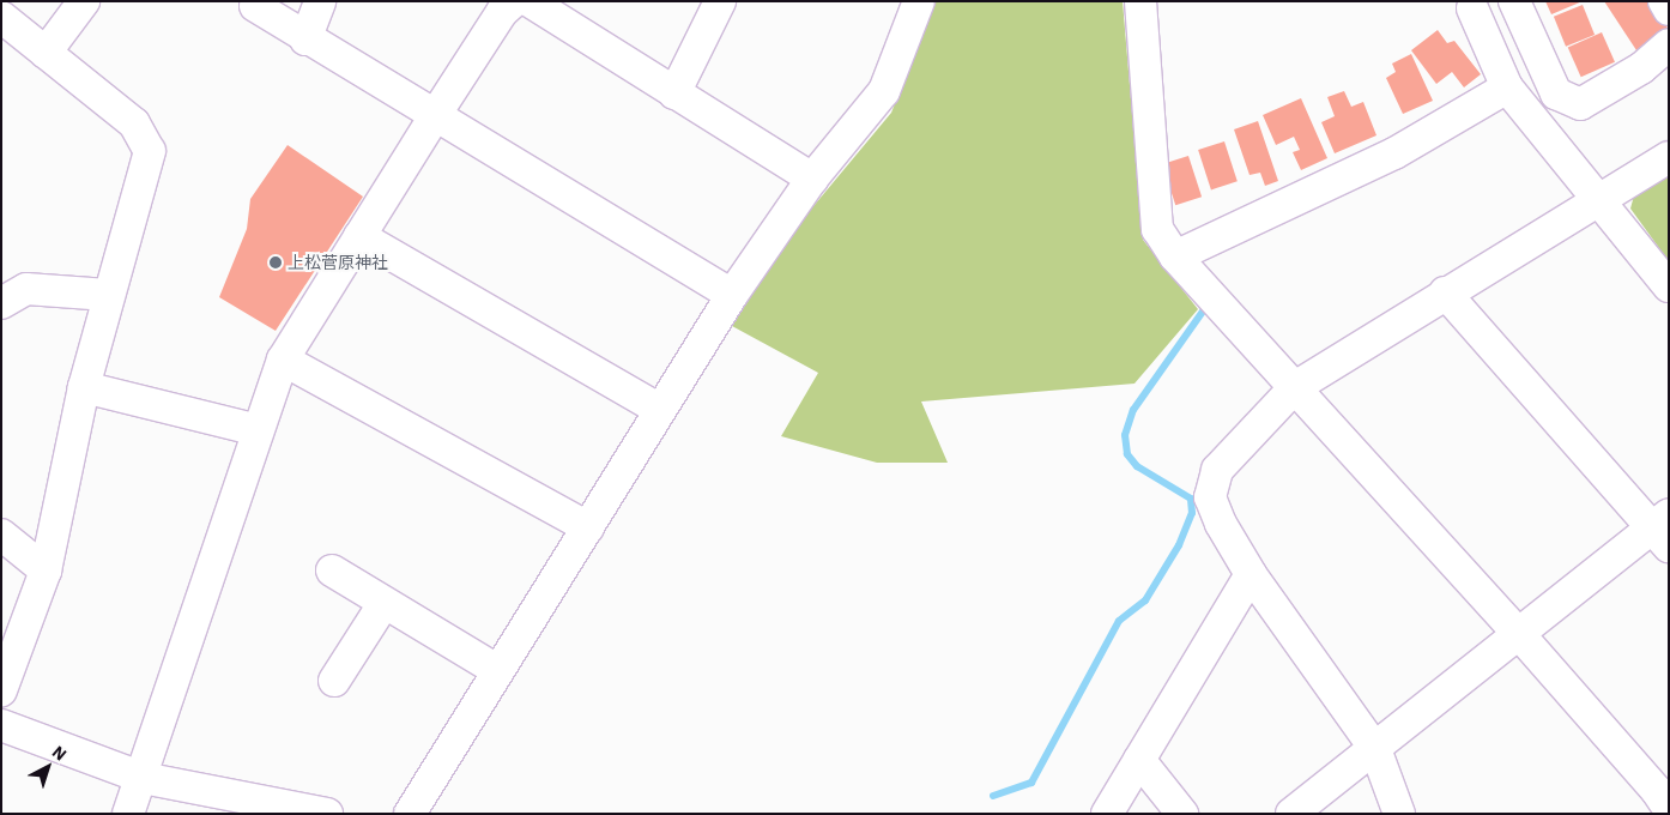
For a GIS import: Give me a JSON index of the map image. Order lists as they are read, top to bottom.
{
  "places": ["上松菅原神社"],
  "north": "top right"
}
